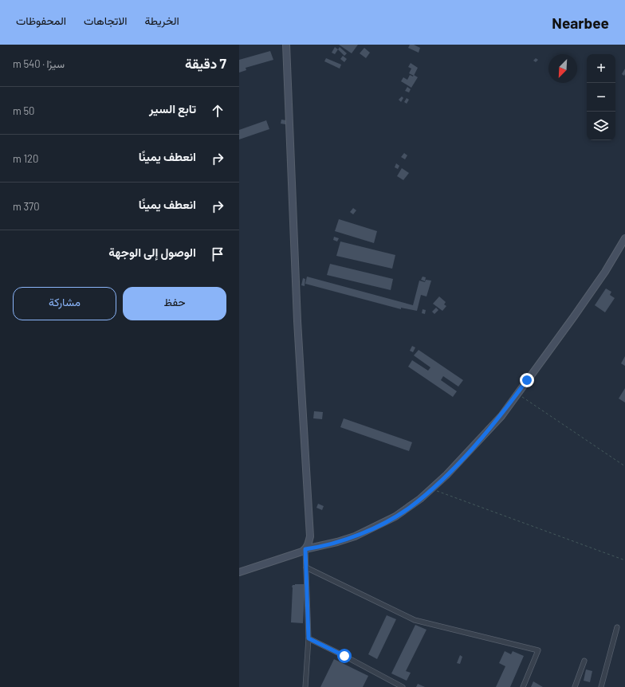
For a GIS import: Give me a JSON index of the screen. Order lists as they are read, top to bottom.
{
  "north": "bottom left",
  "page": {
    "header": "Nearbee",
    "nav": ["الخريطة", "الاتجاهات", "المحفوظات"],
    "heading": ["7 دقيقة", "سيرًا · 540 m"],
    "map_buttons": ["+", "−"],
    "list": [
      ["تابع السير", "50 m"],
      ["انعطف يمينًا", "120 m"],
      ["انعطف يمينًا", "370 m"],
      "الوصول إلى الوجهة"
    ],
    "buttons": ["حفظ", "مشاركة"]
  }
}
